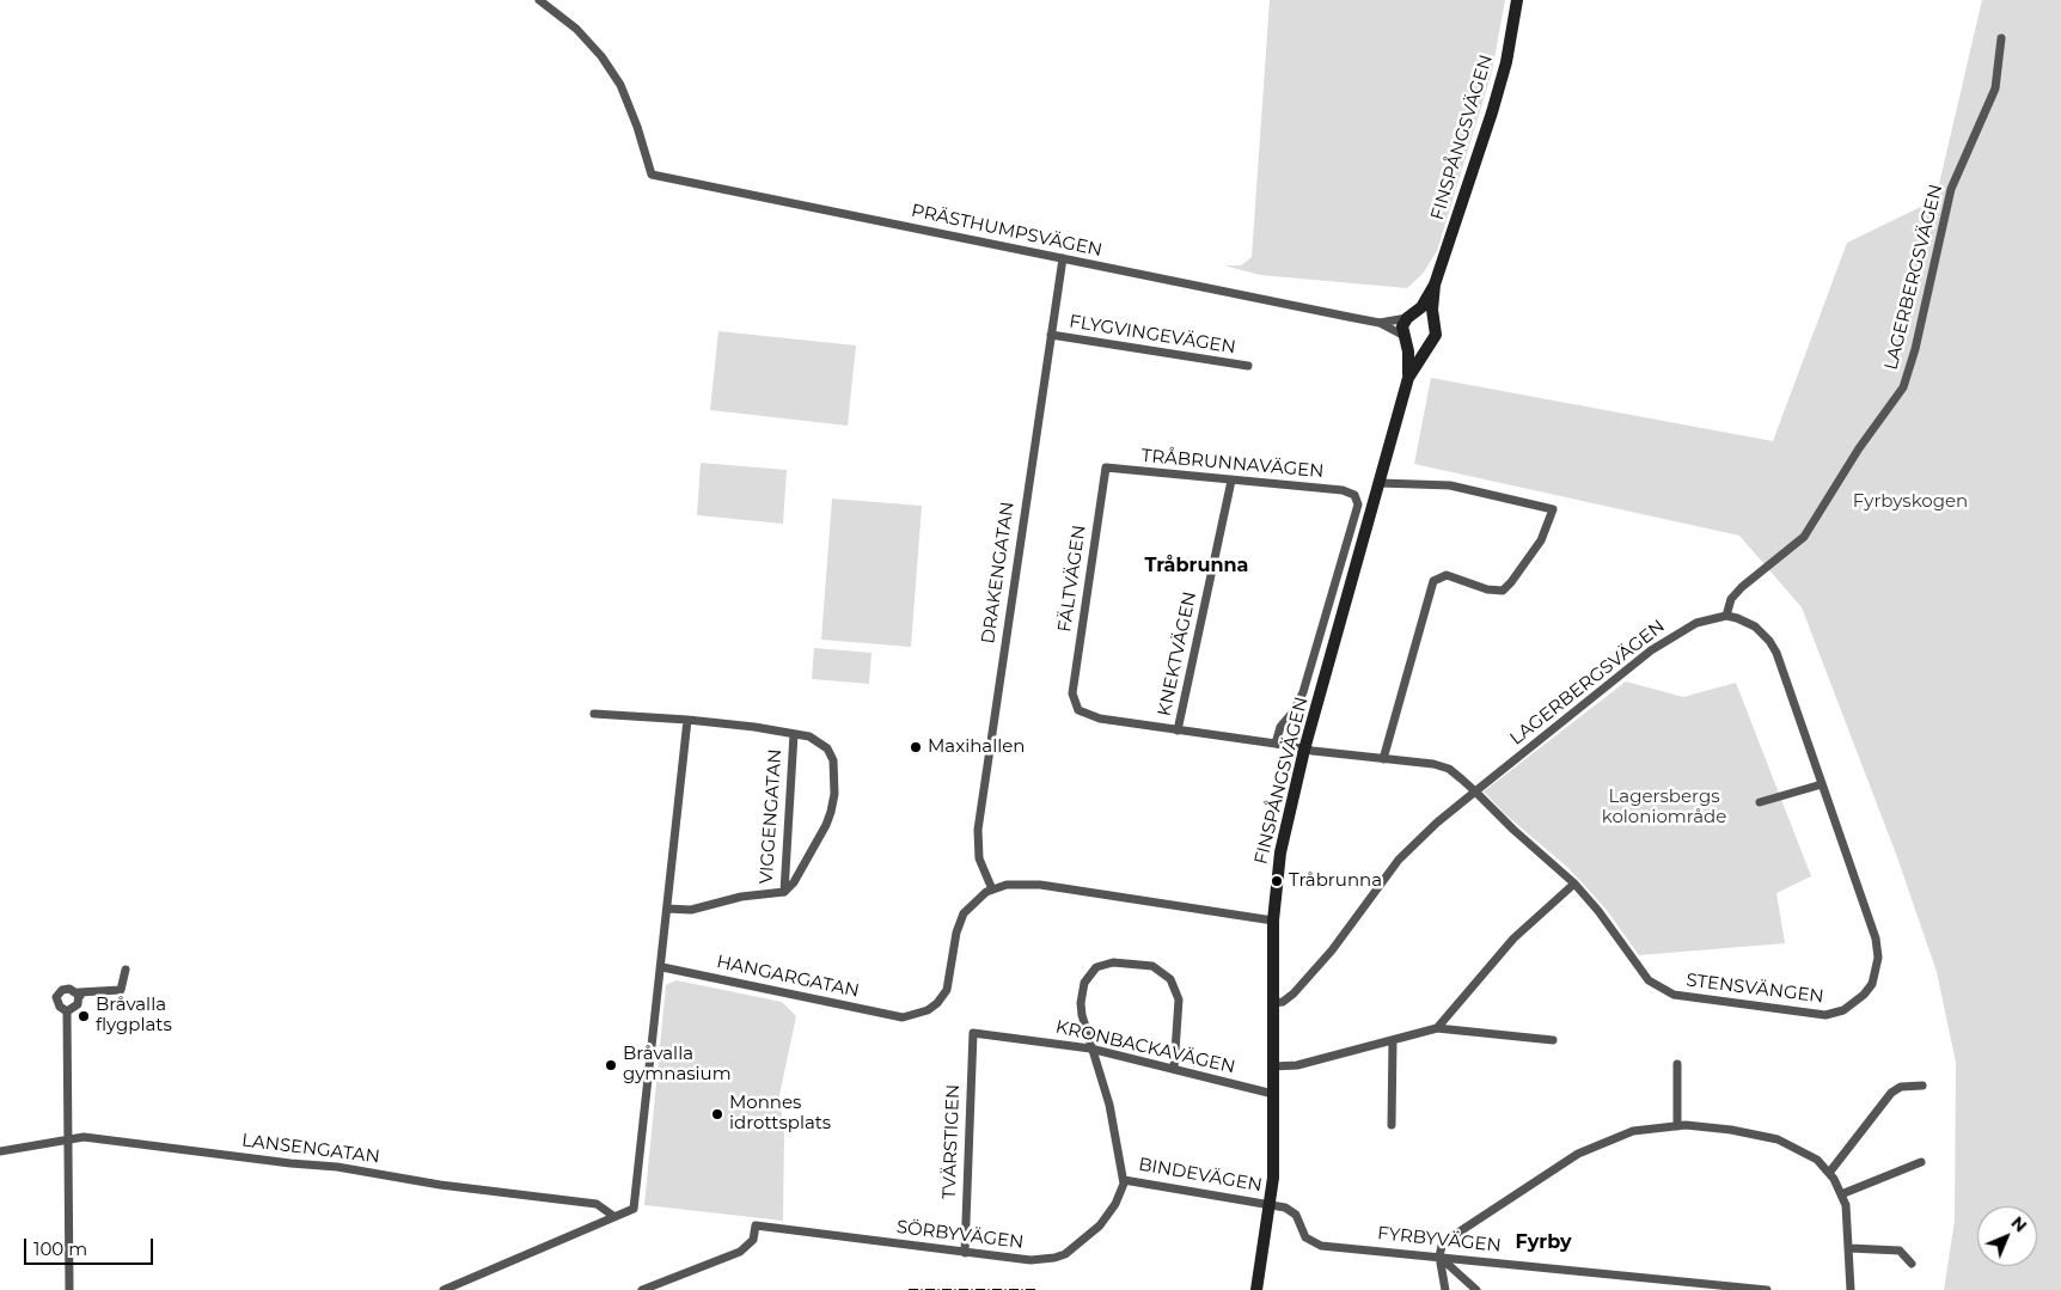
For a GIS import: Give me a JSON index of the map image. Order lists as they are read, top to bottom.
{
  "streets": {
    "main road": ["FINSPÅNGSVÄGEN"],
    "street": [
      "PRÄSTHUMPSVÄGEN",
      "LAGERBERGSVÄGEN",
      "FLYGVINGEVÄGEN",
      "TRÅBRUNNAVÄGEN",
      "DRAKENGATAN",
      "FÄLTVÄGEN",
      "KNEKTVÄGEN",
      "VIGGENGATAN",
      "HANGARGATAN",
      "STENSVÄNGEN",
      "KRONBACKAVÄGEN",
      "TVÄRSTIGEN",
      "LANSENGATAN",
      "BINDEVÄGEN",
      "SÖRBYVÄGEN",
      "FYRBYVÄGEN"
    ]
  },
  "crossings": [
    ["FINSPÅNGSVÄGEN", "PRÄSTHUMPSVÄGEN"],
    ["FINSPÅNGSVÄGEN", "LAGERBERGSVÄGEN"],
    ["FINSPÅNGSVÄGEN", "HANGARGATAN"],
    ["FINSPÅNGSVÄGEN", "STENSVÄNGEN"],
    ["FINSPÅNGSVÄGEN", "KRONBACKAVÄGEN"],
    ["FINSPÅNGSVÄGEN", "BINDEVÄGEN"],
    ["FINSPÅNGSVÄGEN", "FYRBYVÄGEN"],
    ["PRÄSTHUMPSVÄGEN", "DRAKENGATAN"],
    ["LAGERBERGSVÄGEN", "STENSVÄNGEN"],
    ["FLYGVINGEVÄGEN", "DRAKENGATAN"],
    ["TRÅBRUNNAVÄGEN", "FÄLTVÄGEN"],
    ["TRÅBRUNNAVÄGEN", "KNEKTVÄGEN"],
    ["TRÅBRUNNAVÄGEN", "STENSVÄNGEN"],
    ["DRAKENGATAN", "HANGARGATAN"],
    ["FÄLTVÄGEN", "STENSVÄNGEN"],
    ["KNEKTVÄGEN", "STENSVÄNGEN"],
    ["KRONBACKAVÄGEN", "TVÄRSTIGEN"],
    ["TVÄRSTIGEN", "SÖRBYVÄGEN"],
    ["BINDEVÄGEN", "SÖRBYVÄGEN"],
    ["BINDEVÄGEN", "FYRBYVÄGEN"]
  ],
  "districts": ["Tråbrunna", "Fyrby"],
  "parks": ["Fyrbyskogen", "Lagersbergs koloniområde"],
  "places": [
    "Maxihallen",
    "Tråbrunna",
    "Bråvalla flygplats",
    "Bråvalla gymnasium",
    "Monnes idrottsplats"
  ],
  "scale_bar": "100 m",
  "north": "top right"
}
